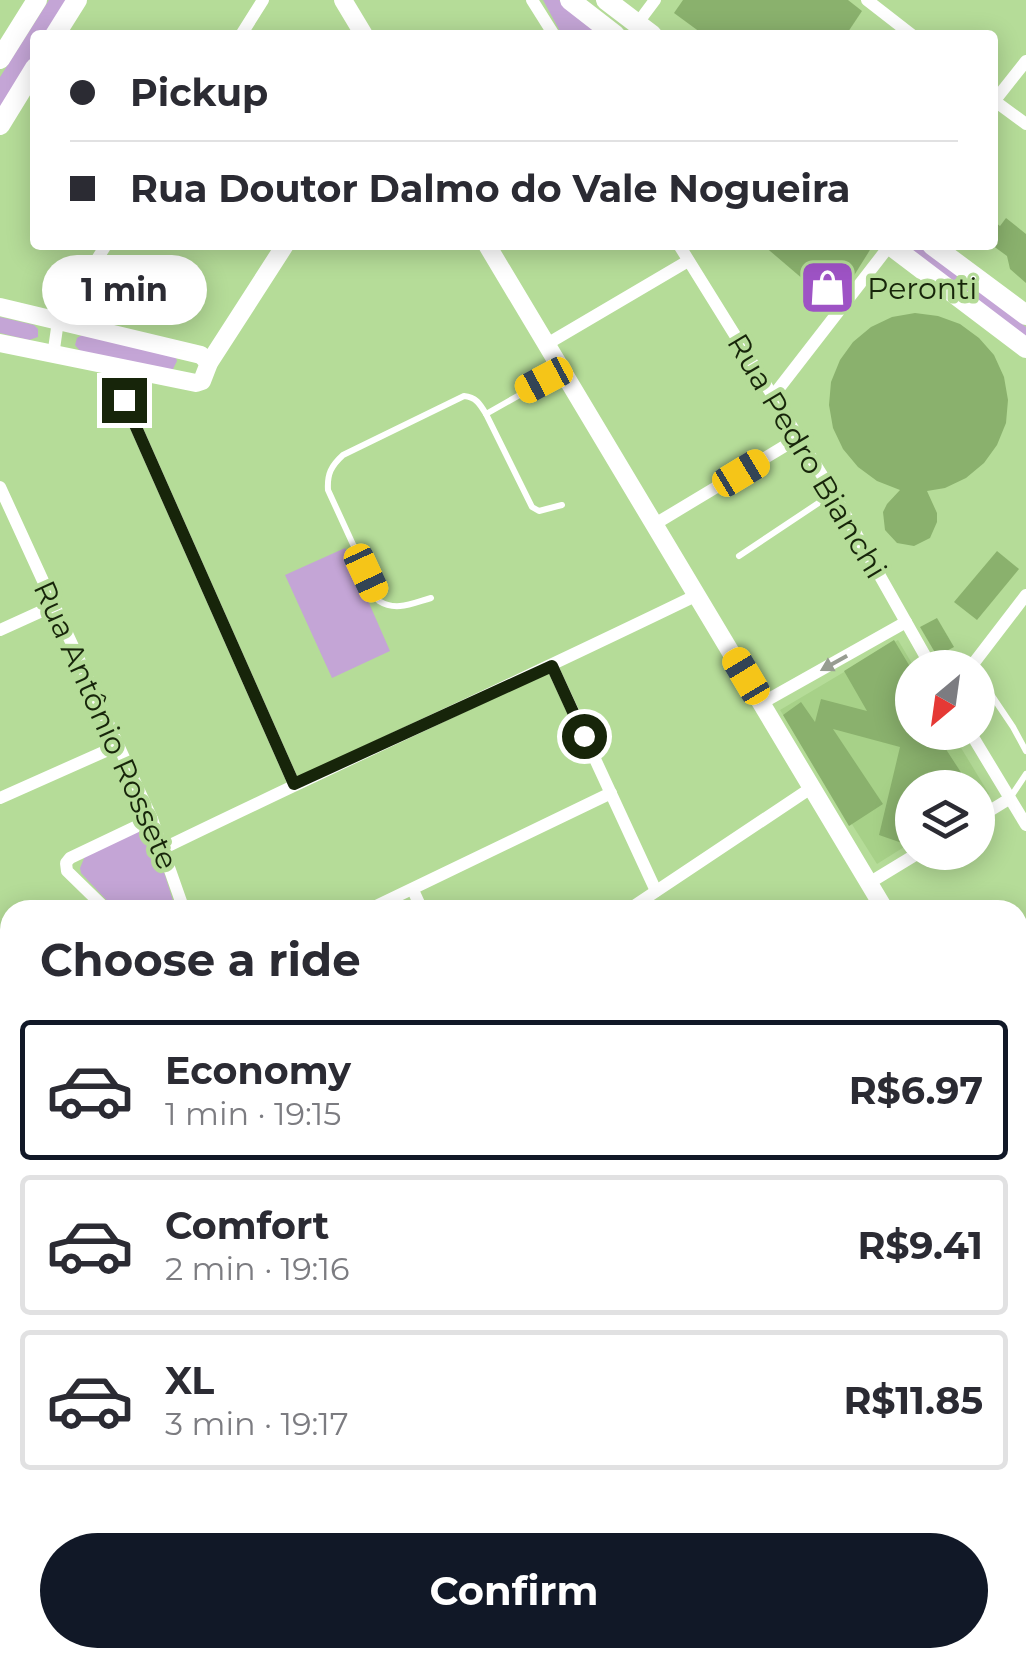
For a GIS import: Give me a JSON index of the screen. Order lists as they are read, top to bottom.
{
  "streets": {
    "street": ["Rua Pedro Bianchi", "Rua Antônio Rossete"]
  },
  "places": {
    "shop": ["Peronti"]
  },
  "north": "bottom left",
  "page": {
    "banner": ["Pickup", "Rua Doutor Dalmo do Vale Nogueira"],
    "bubble": "1 min",
    "heading": "Choose a ride",
    "list": [
      {
        "name": "Economy",
        "note": "1 min · 19:15",
        "value": "R$6.97"
      },
      {
        "name": "Comfort",
        "note": "2 min · 19:16",
        "value": "R$9.41"
      },
      {
        "name": "XL",
        "note": "3 min · 19:17",
        "value": "R$11.85"
      }
    ],
    "buttons": "Confirm"
  }
}
